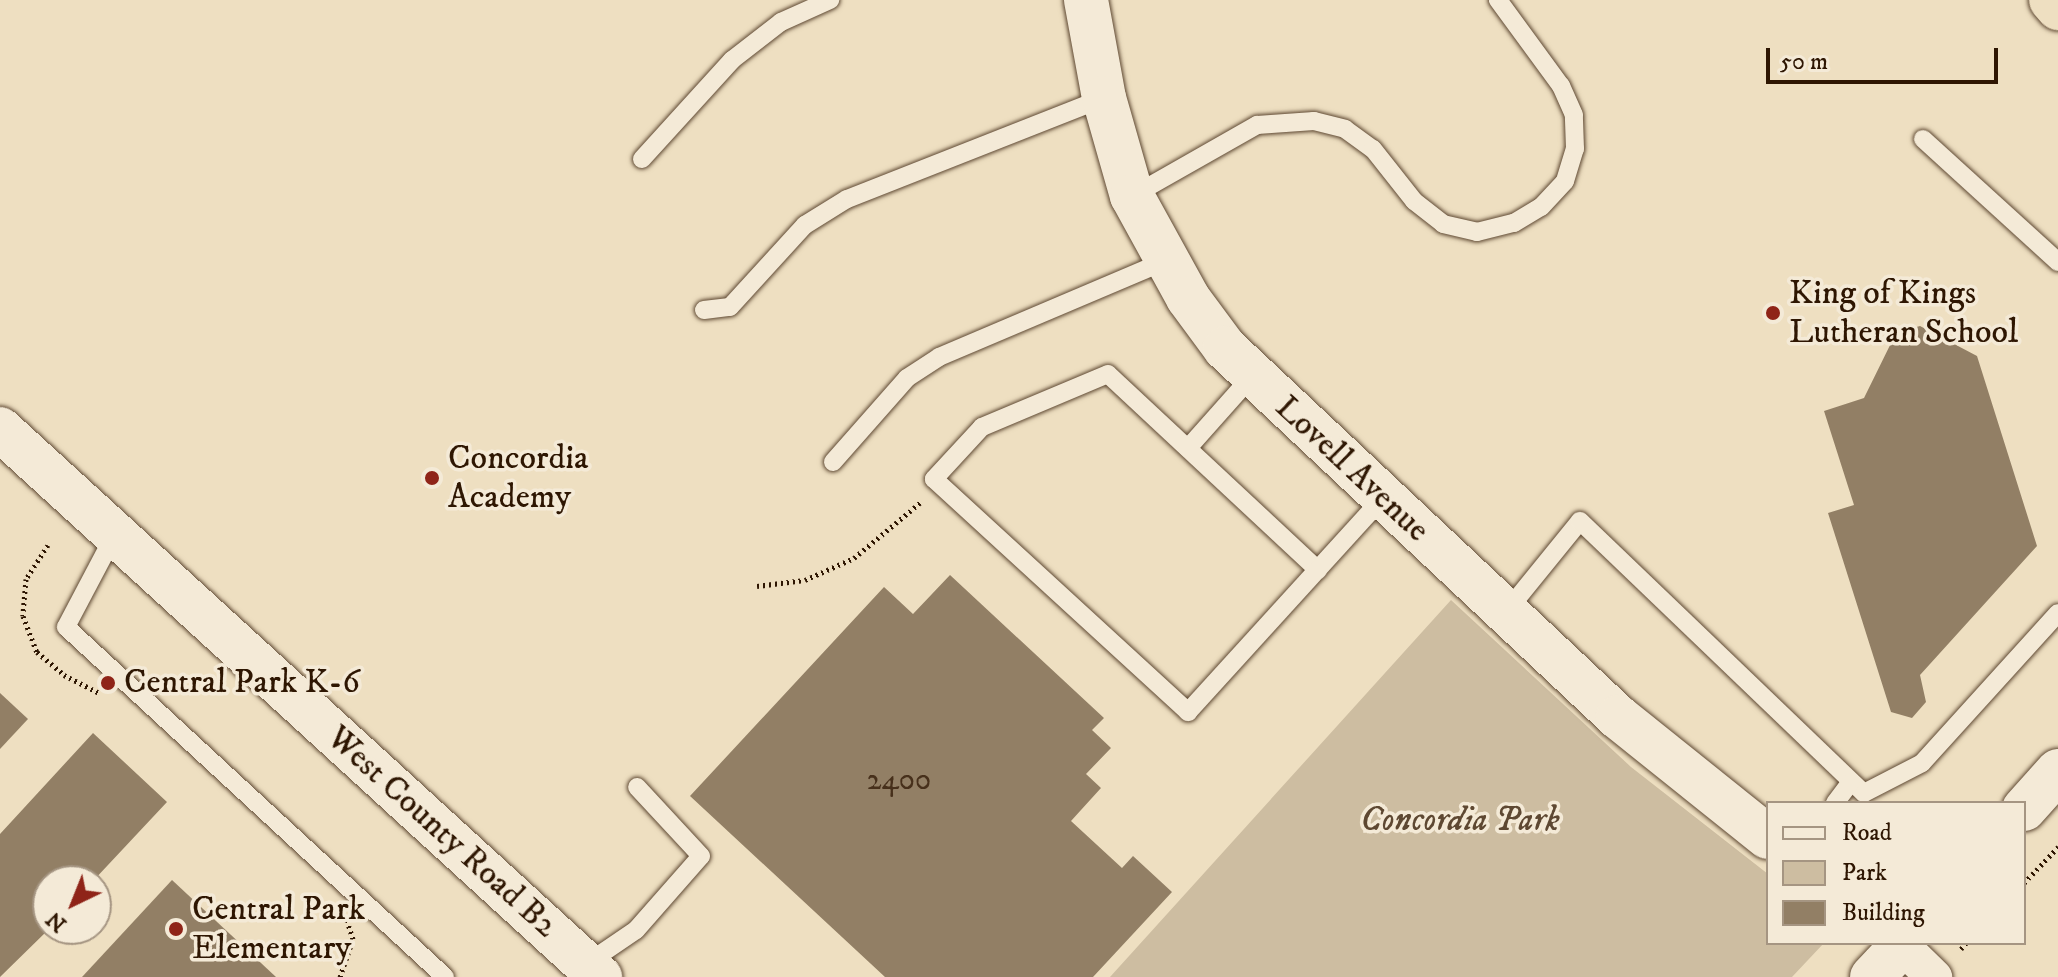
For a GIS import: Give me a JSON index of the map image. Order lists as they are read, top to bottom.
{
  "streets": {
    "street": ["Lovell Avenue", "West County Road B2"]
  },
  "parks": ["Concordia Park"],
  "places": [
    "King of Kings Lutheran School",
    "Concordia Academy",
    "Central Park K-6",
    "Central Park Elementary"
  ],
  "house_numbers": ["2400"],
  "legend": ["Road", "Park", "Building"],
  "scale_bar": "50 m",
  "north": "bottom left"
}
